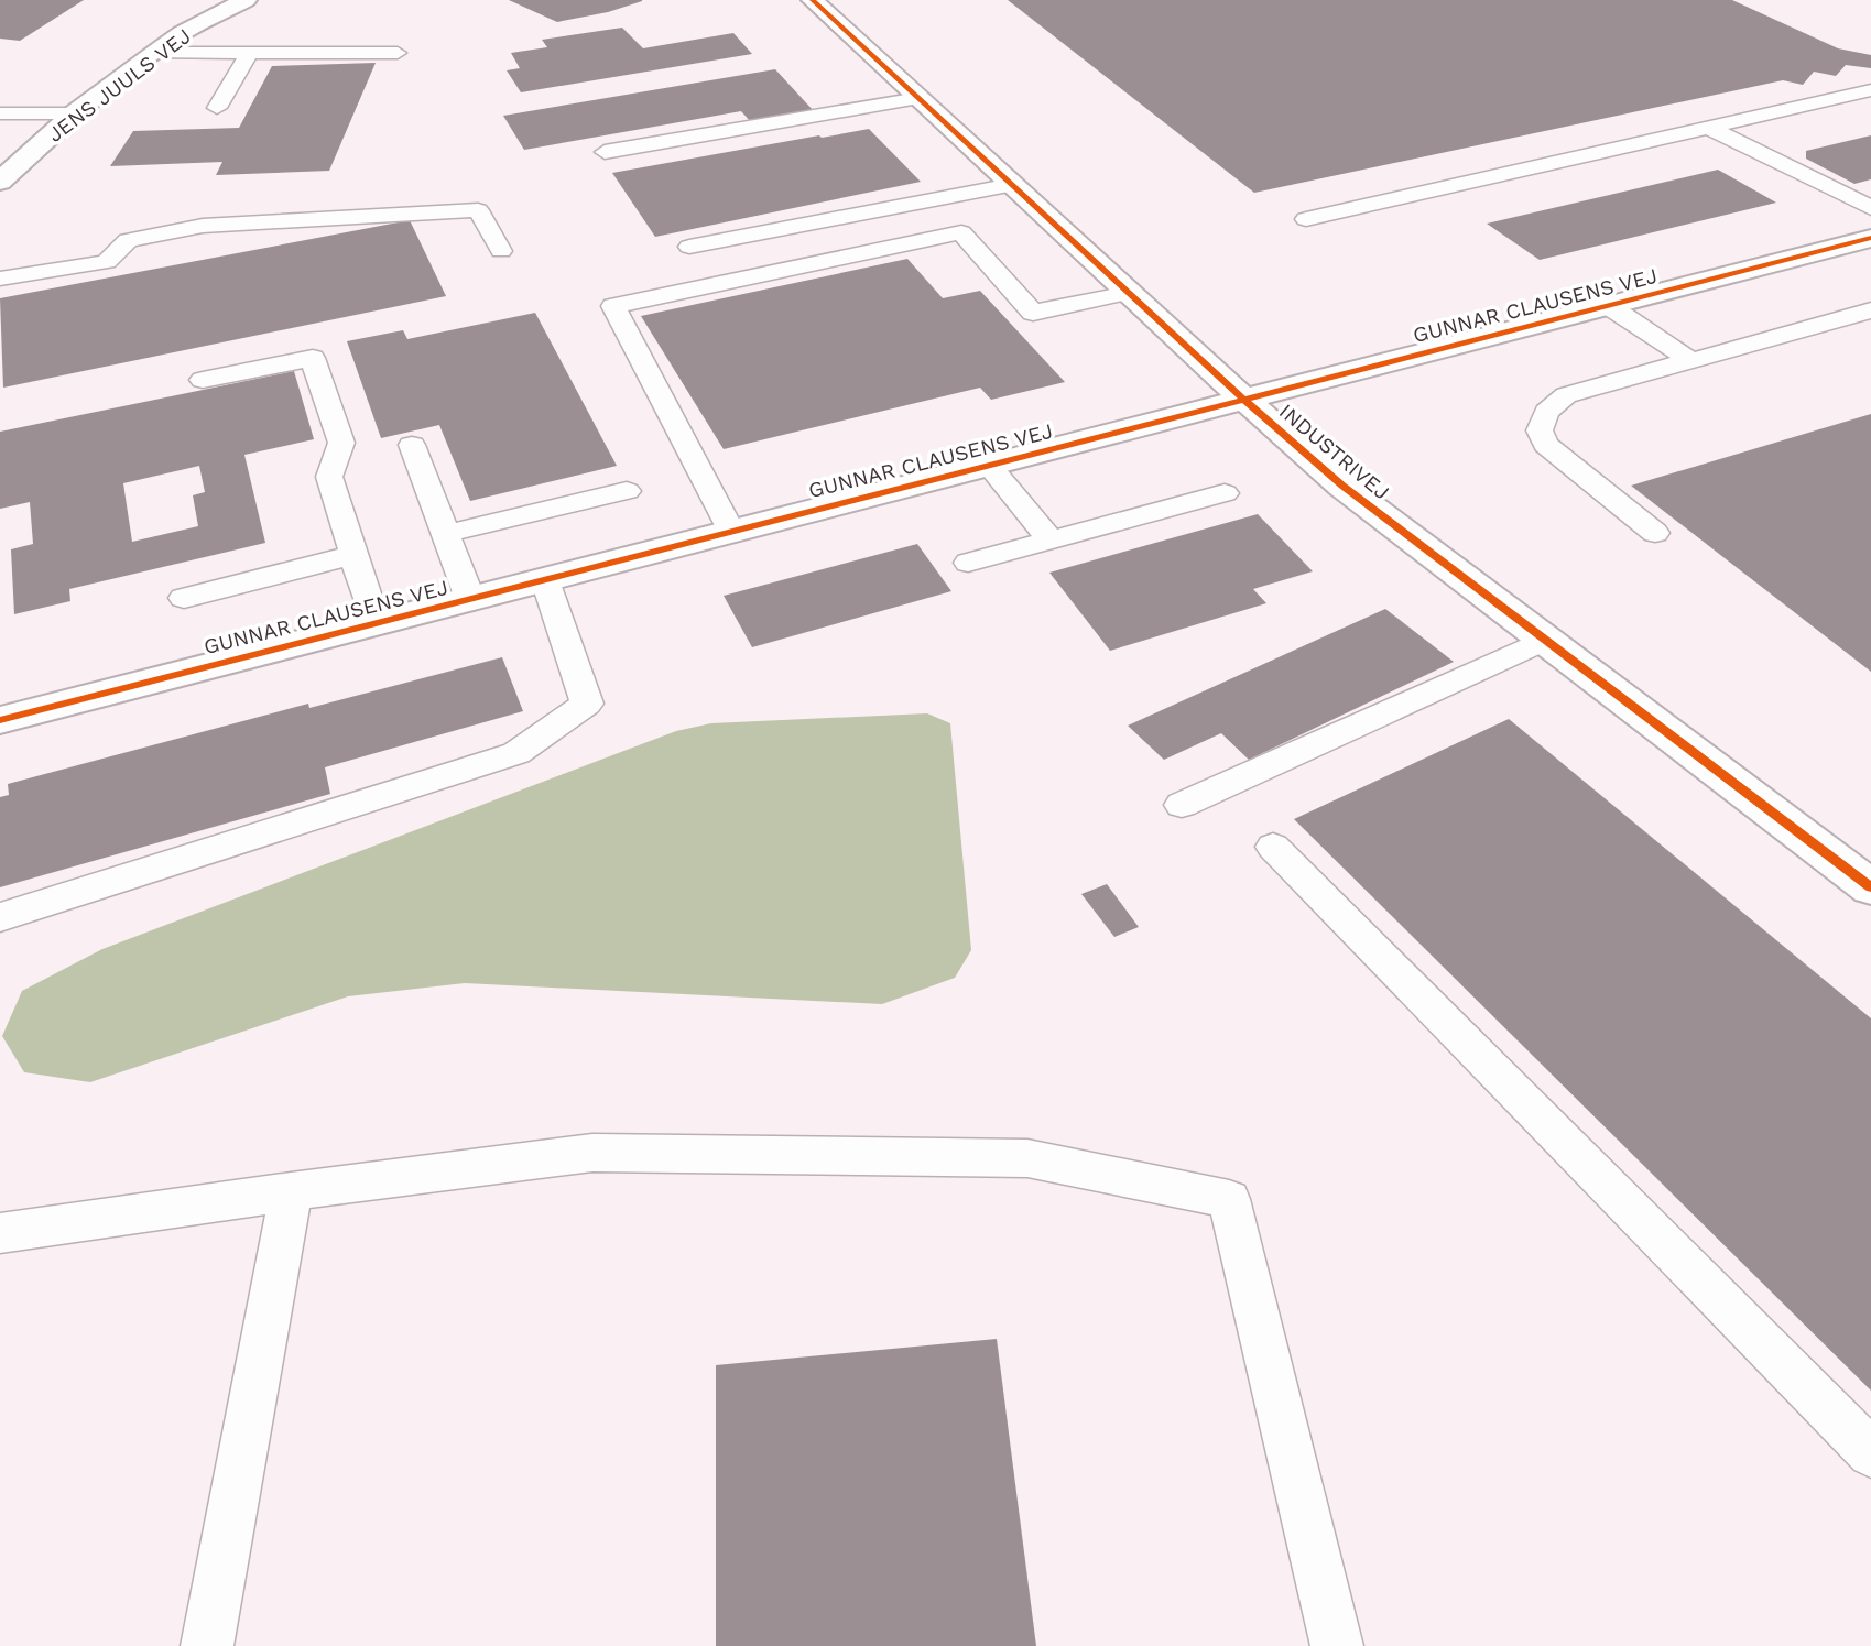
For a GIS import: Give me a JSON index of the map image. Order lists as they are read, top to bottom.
{
  "streets": {
    "street": ["JENS JUULS VEJ", "GUNNAR CLAUSENS VEJ", "INDUSTRIVEJ"]
  },
  "crossings": [
    ["GUNNAR CLAUSENS VEJ", "INDUSTRIVEJ"]
  ]
}
